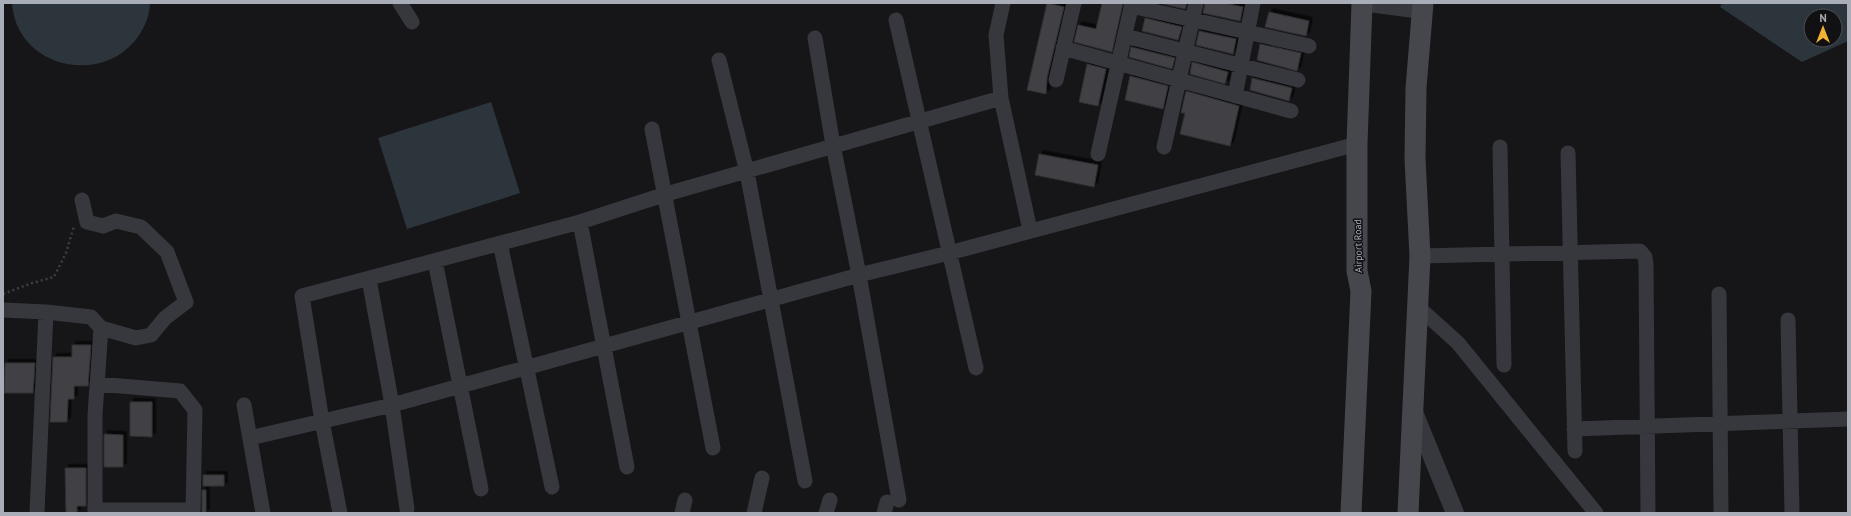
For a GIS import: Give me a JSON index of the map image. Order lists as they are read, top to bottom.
{
  "streets": {
    "main road": ["Airport Road"]
  },
  "north": "top"
}
